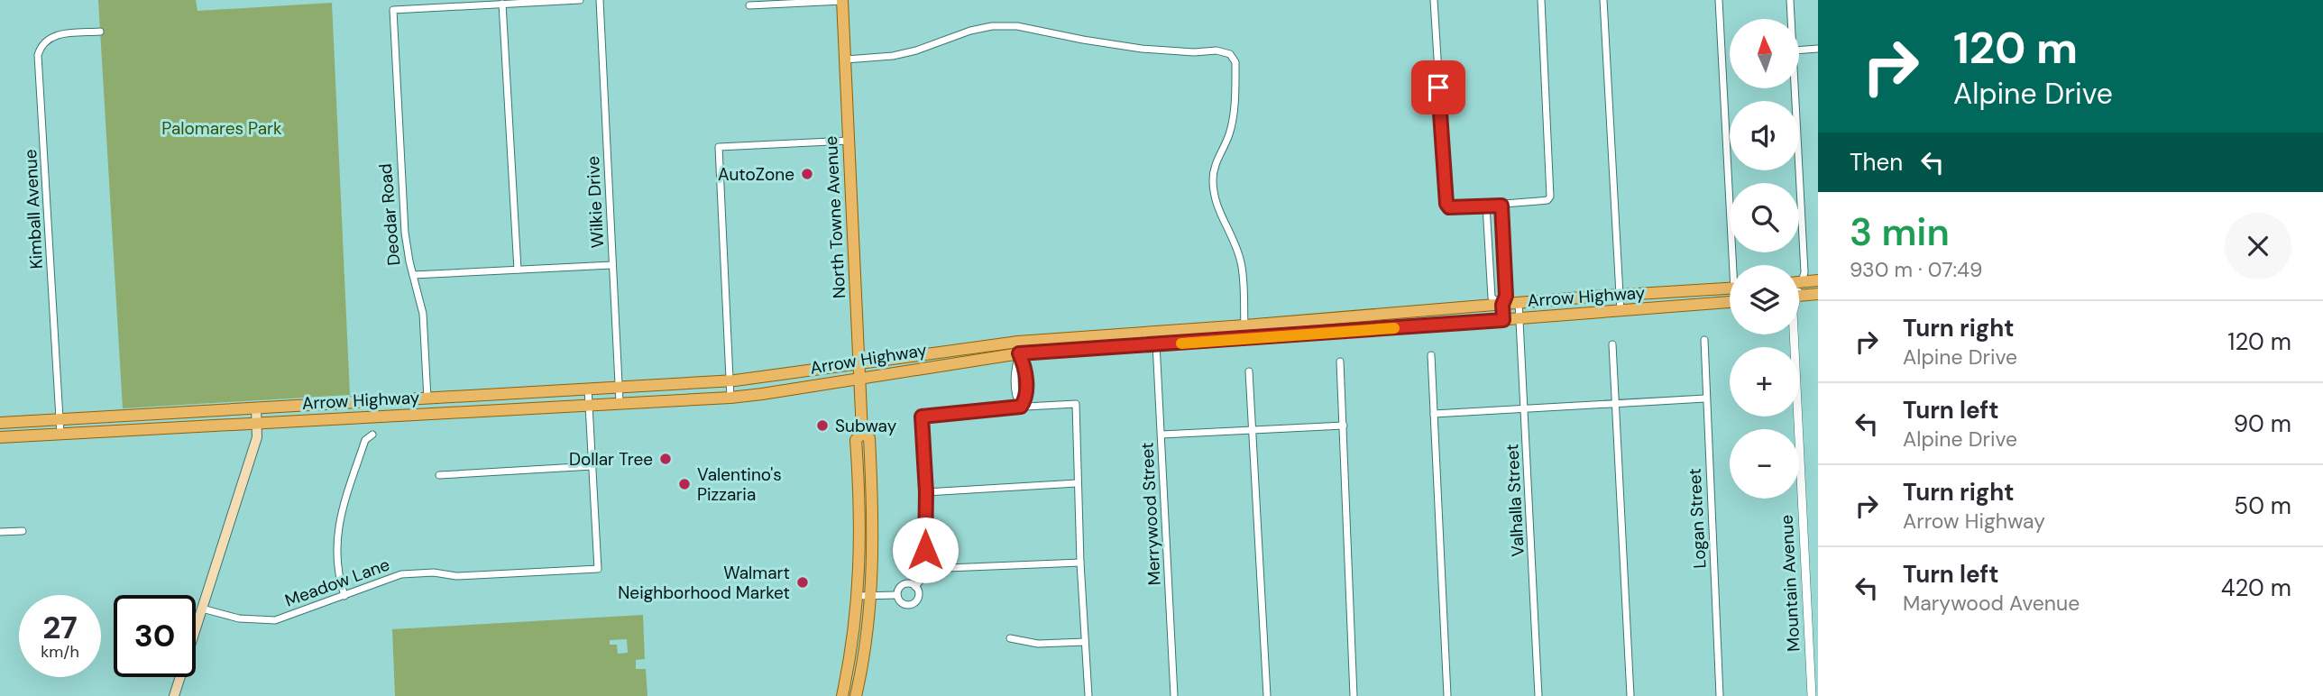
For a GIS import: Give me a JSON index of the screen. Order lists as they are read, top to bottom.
{
  "streets": {
    "main road": ["Deodar Road", "North Towne Avenue", "Arrow Highway"],
    "street": [
      "Wilkie Drive",
      "Kimball Avenue",
      "Valhalla Street",
      "Merrywood Street",
      "Logan Street",
      "Meadow Lane",
      "Mountain Avenue"
    ]
  },
  "crossings": [
    ["Wilkie Drive", "Arrow Highway"],
    ["Kimball Avenue", "Arrow Highway"],
    ["Deodar Road", "Arrow Highway"],
    ["North Towne Avenue", "Arrow Highway"],
    ["Arrow Highway", "Valhalla Street"],
    ["Arrow Highway", "Merrywood Street"]
  ],
  "parks": ["Palomares Park"],
  "places": [
    "AutoZone",
    "Subway",
    "Dollar Tree",
    "Valentino's Pizzaria",
    "Walmart Neighborhood Market"
  ],
  "north": "top",
  "page": {
    "turn": ["120 m", "Alpine Drive"],
    "map_buttons": ["+", "−"],
    "then": "Then",
    "heading": ["3 min", "930 m · 07:49"],
    "list": [
      {
        "name": "Turn right",
        "note": "Alpine Drive",
        "value": "120 m"
      },
      {
        "name": "Turn left",
        "note": "Alpine Drive",
        "value": "90 m"
      },
      {
        "name": "Turn right",
        "note": "Arrow Highway",
        "value": "50 m"
      },
      {
        "name": "Turn left",
        "note": "Marywood Avenue",
        "value": "420 m"
      }
    ],
    "speed": "27 km/h",
    "limit": "30"
  }
}
